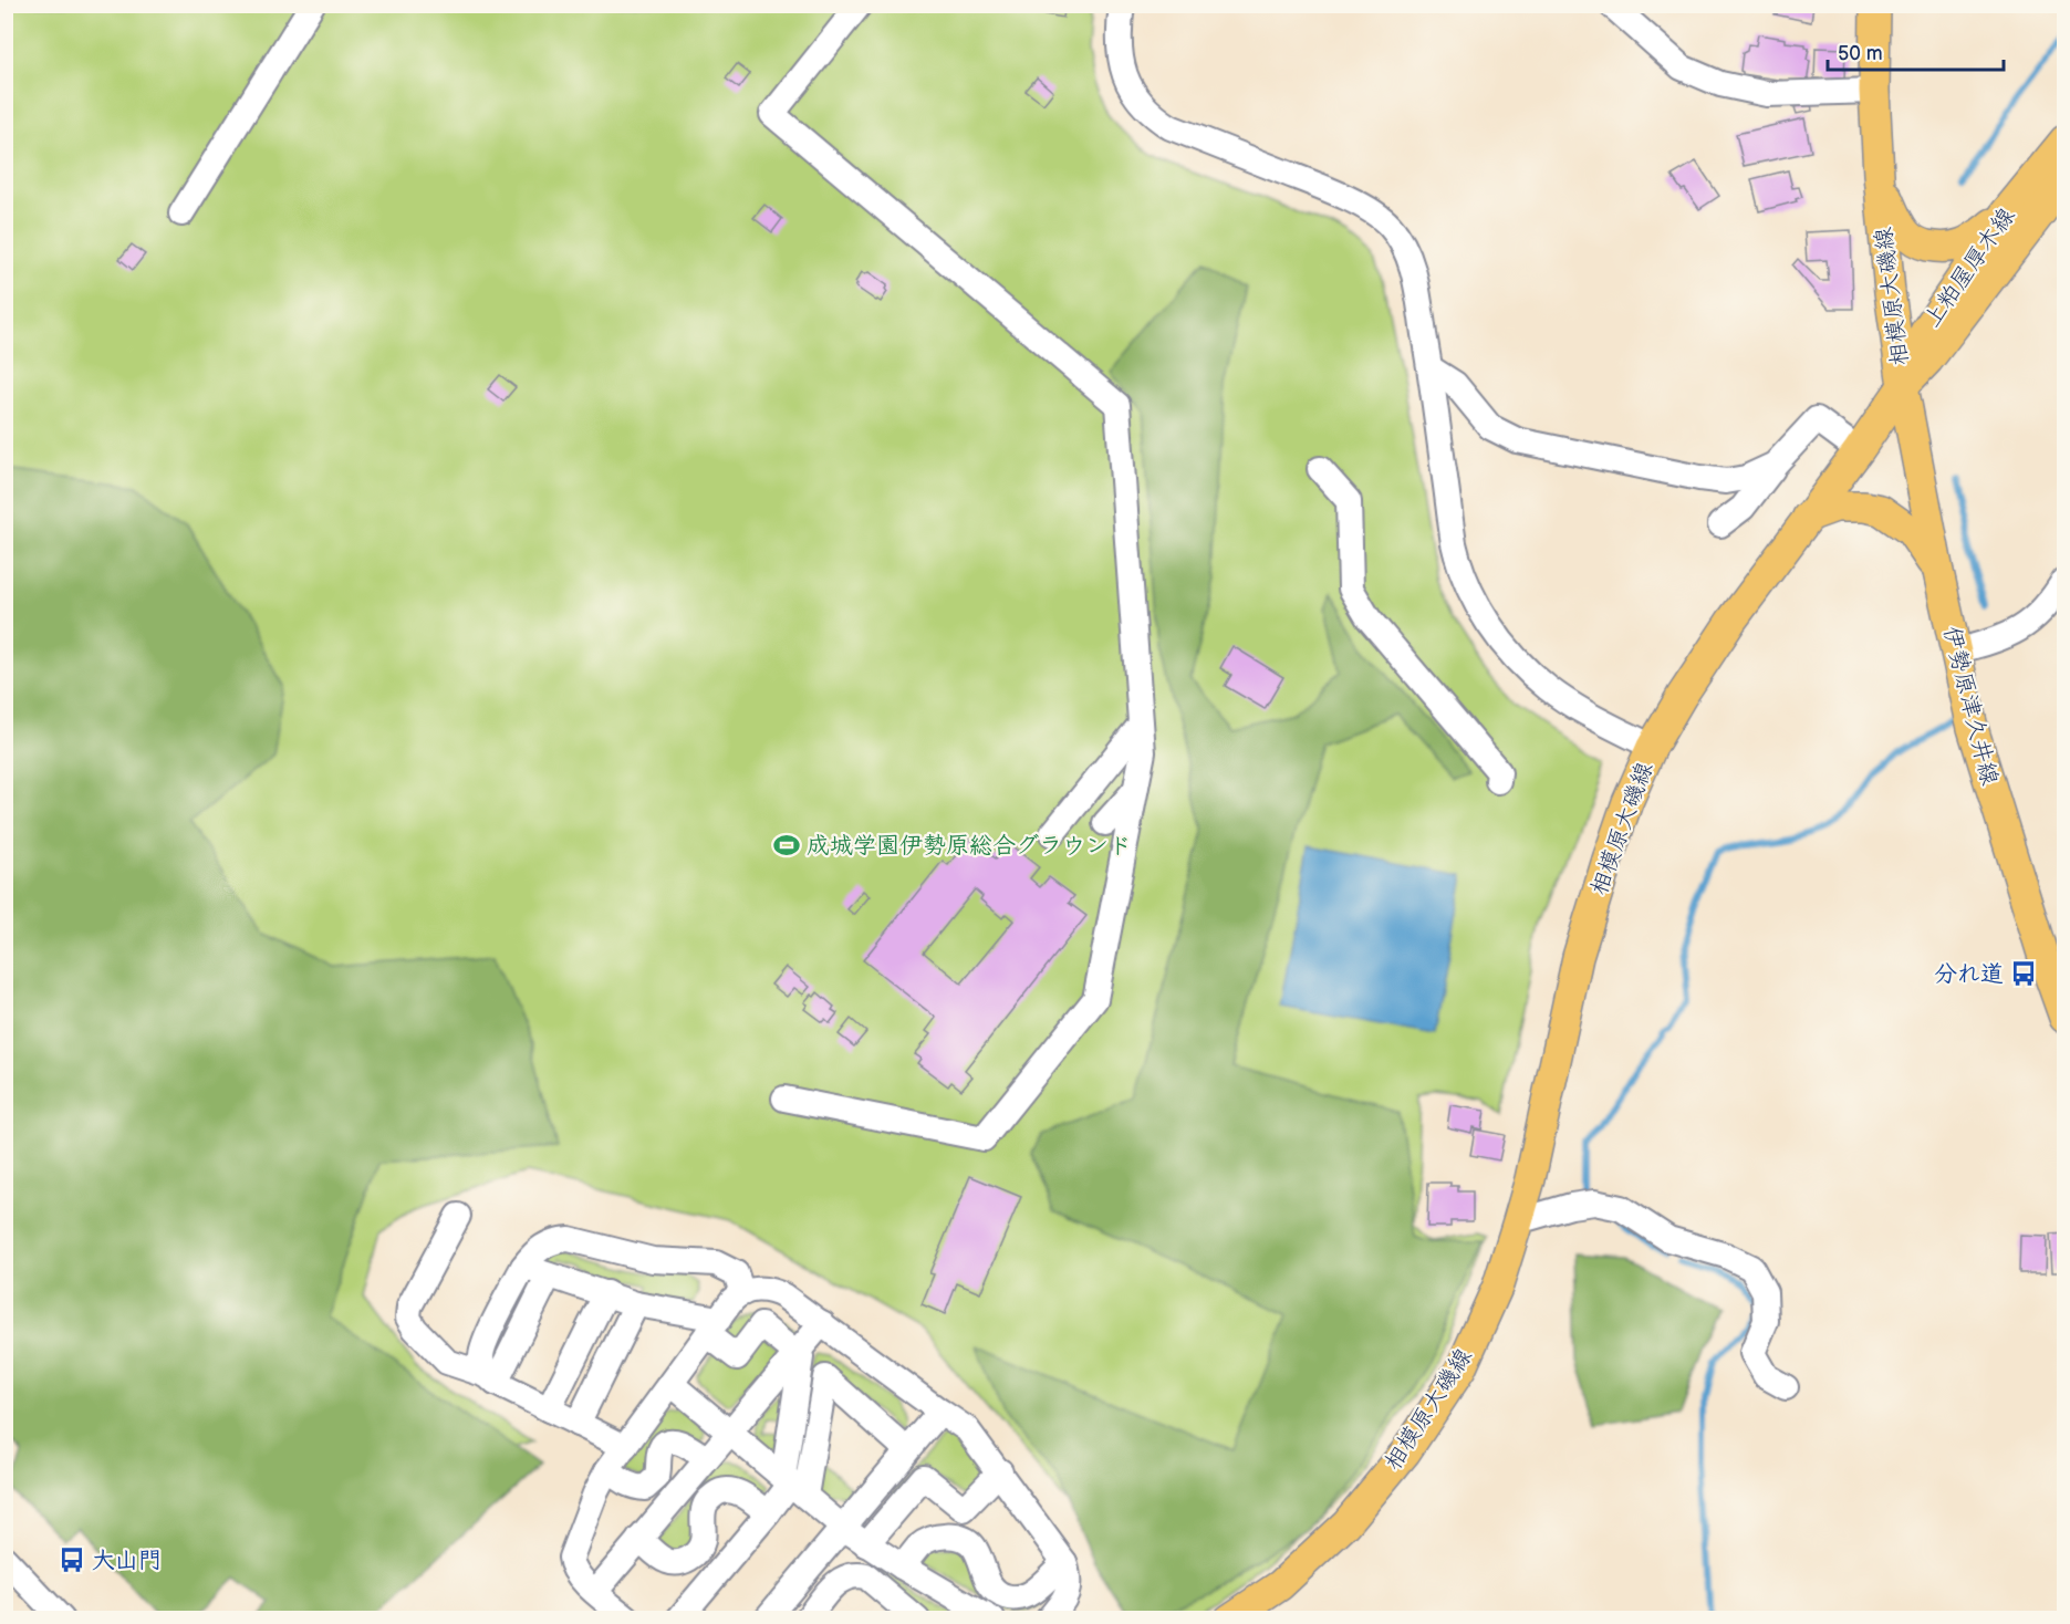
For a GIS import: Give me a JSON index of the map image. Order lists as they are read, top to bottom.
{
  "streets": {
    "main road": ["上粕屋厚木線", "相模原大磯線", "伊勢原津久井線"]
  },
  "crossings": [
    ["上粕屋厚木線", "相模原大磯線"],
    ["上粕屋厚木線", "伊勢原津久井線"],
    ["相模原大磯線", "伊勢原津久井線"]
  ],
  "places": {
    "sports": ["成城学園伊勢原総合グラウンド"],
    "bus stop": ["分れ道", "大山門"]
  },
  "scale_bar": "50 m"
}
